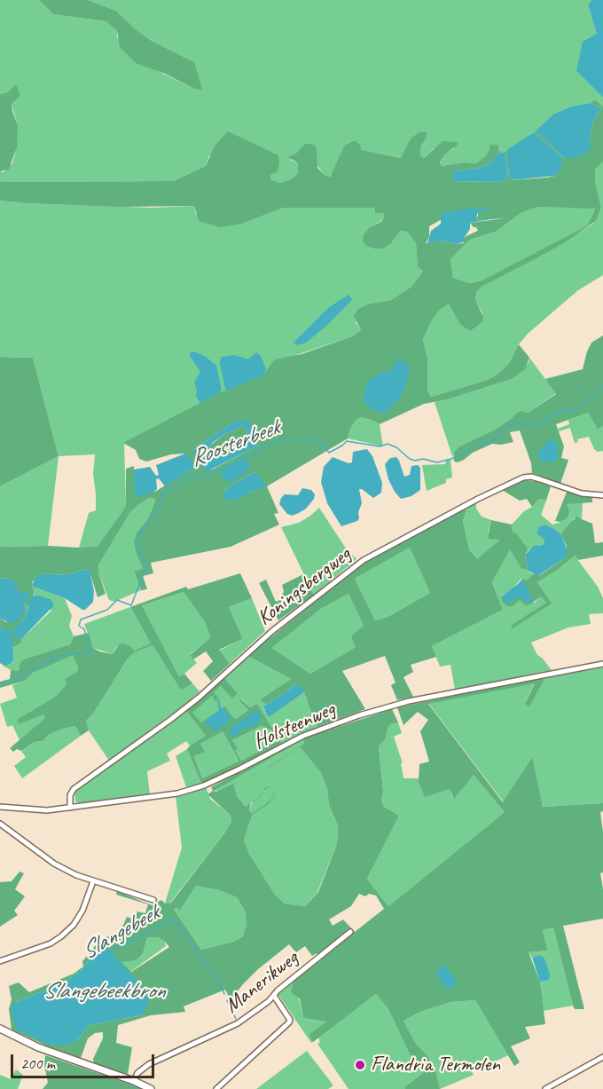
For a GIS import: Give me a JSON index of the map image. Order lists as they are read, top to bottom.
{
  "streets": {
    "street": ["Koningsbergweg", "Holsteenweg", "Manerikweg"]
  },
  "crossings": [
    ["Koningsbergweg", "Holsteenweg"]
  ],
  "water": ["Roosterbeek", "Slangebeek", "Slangebeekbron"],
  "places": ["Flandria Termolen"],
  "scale_bar": "200 m"
}
